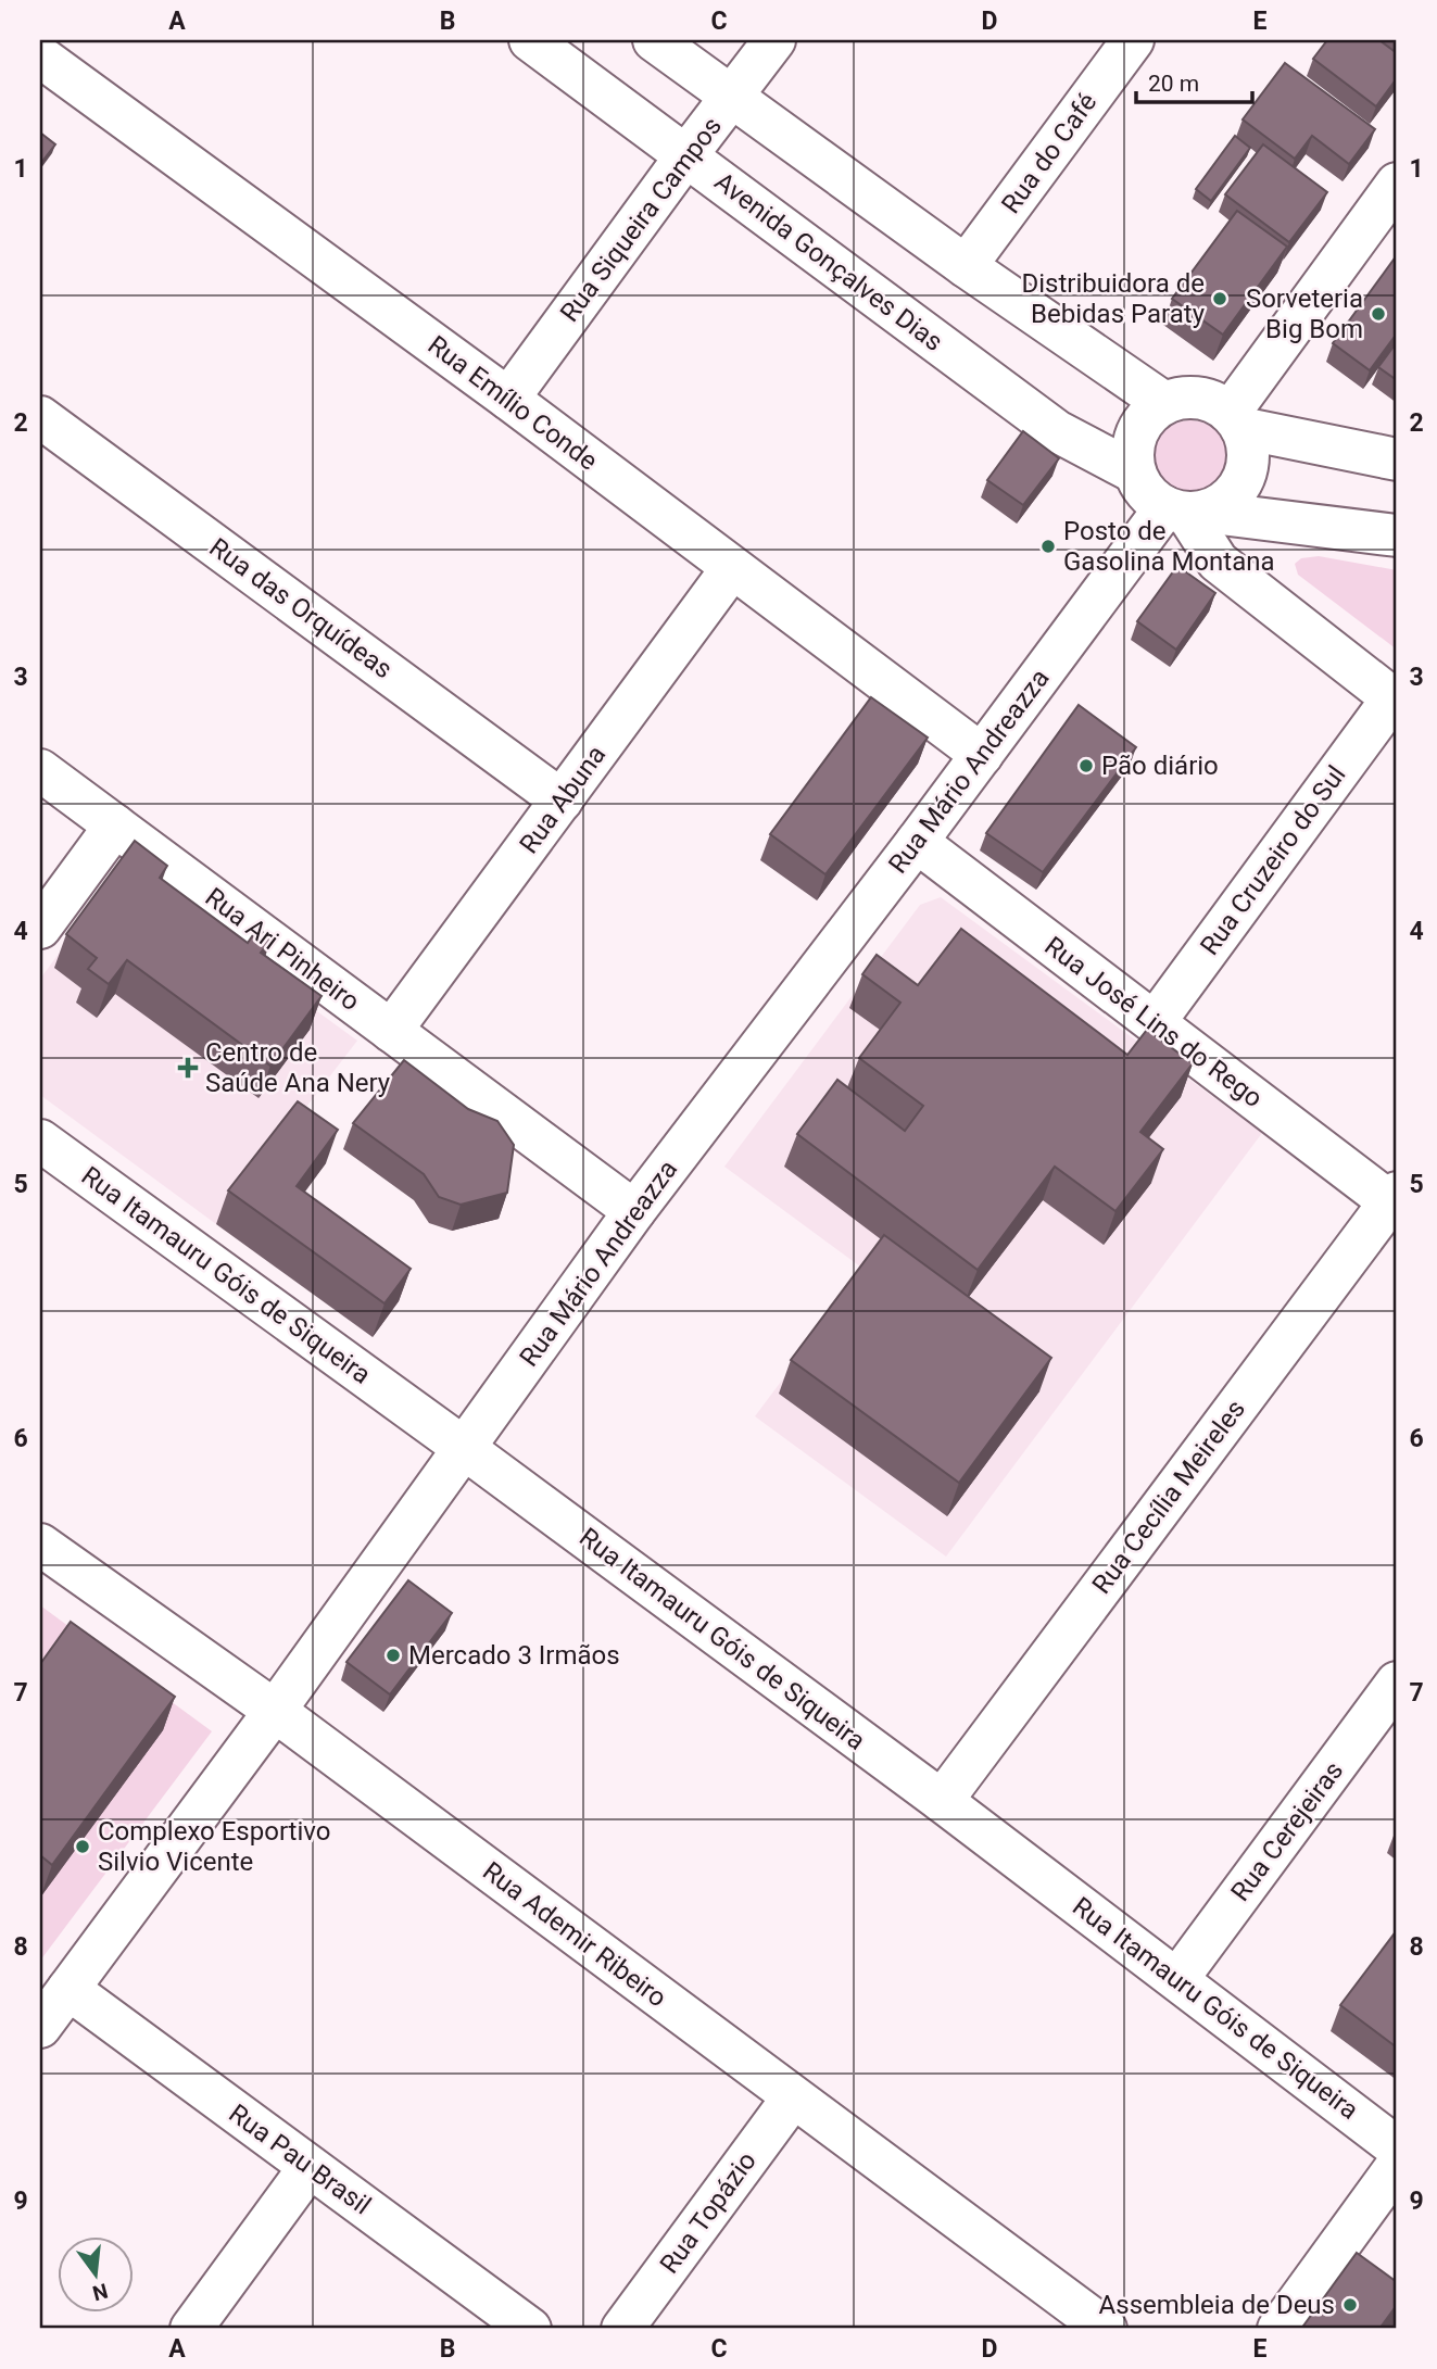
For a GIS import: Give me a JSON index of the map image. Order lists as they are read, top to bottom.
{
  "streets": {
    "street": [
      "Rua do Café",
      "Rua Siqueira Campos",
      "Avenida Gonçalves Dias",
      "Rua Emílio Conde",
      "Rua das Orquídeas",
      "Rua Mário Andreazza",
      "Rua Abuna",
      "Rua Cruzeiro do Sul",
      "Rua Ari Pinheiro",
      "Rua José Lins do Rego",
      "Rua Itamauru Góis de Siqueira",
      "Rua Cecília Meireles",
      "Rua Cerejeiras",
      "Rua Ademir Ribeiro",
      "Rua Pau Brasil",
      "Rua Topázio"
    ]
  },
  "crossings": [
    ["Rua Siqueira Campos", "Avenida Gonçalves Dias"],
    ["Rua Siqueira Campos", "Rua Emílio Conde"],
    ["Avenida Gonçalves Dias", "Rua Mário Andreazza"],
    ["Rua Emílio Conde", "Rua Mário Andreazza"],
    ["Rua Emílio Conde", "Rua Abuna"],
    ["Rua das Orquídeas", "Rua Abuna"],
    ["Rua Mário Andreazza", "Rua Ari Pinheiro"],
    ["Rua Mário Andreazza", "Rua José Lins do Rego"],
    ["Rua Mário Andreazza", "Rua Itamauru Góis de Siqueira"],
    ["Rua Mário Andreazza", "Rua Ademir Ribeiro"],
    ["Rua Mário Andreazza", "Rua Pau Brasil"],
    ["Rua Abuna", "Rua Ari Pinheiro"],
    ["Rua Cruzeiro do Sul", "Rua José Lins do Rego"],
    ["Rua José Lins do Rego", "Rua Cecília Meireles"],
    ["Rua Itamauru Góis de Siqueira", "Rua Cecília Meireles"],
    ["Rua Itamauru Góis de Siqueira", "Rua Cerejeiras"],
    ["Rua Ademir Ribeiro", "Rua Topázio"]
  ],
  "places": {
    "other": [
      "Distribuidora de Bebidas Paraty",
      "Sorveteria Big Bom",
      "Posto de Gasolina Montana",
      "Pão diário",
      "Mercado 3 Irmãos",
      "Complexo Esportivo Silvio Vicente",
      "Assembleia de Deus"
    ],
    "health": ["Centro de Saúde Ana Nery"]
  },
  "scale_bar": "20 m",
  "north": "bottom",
  "grid": {
    "columns": [
      "A",
      "B",
      "C",
      "D",
      "E"
    ],
    "rows": [
      "1",
      "2",
      "3",
      "4",
      "5",
      "6",
      "7",
      "8",
      "9"
    ]
  }
}
